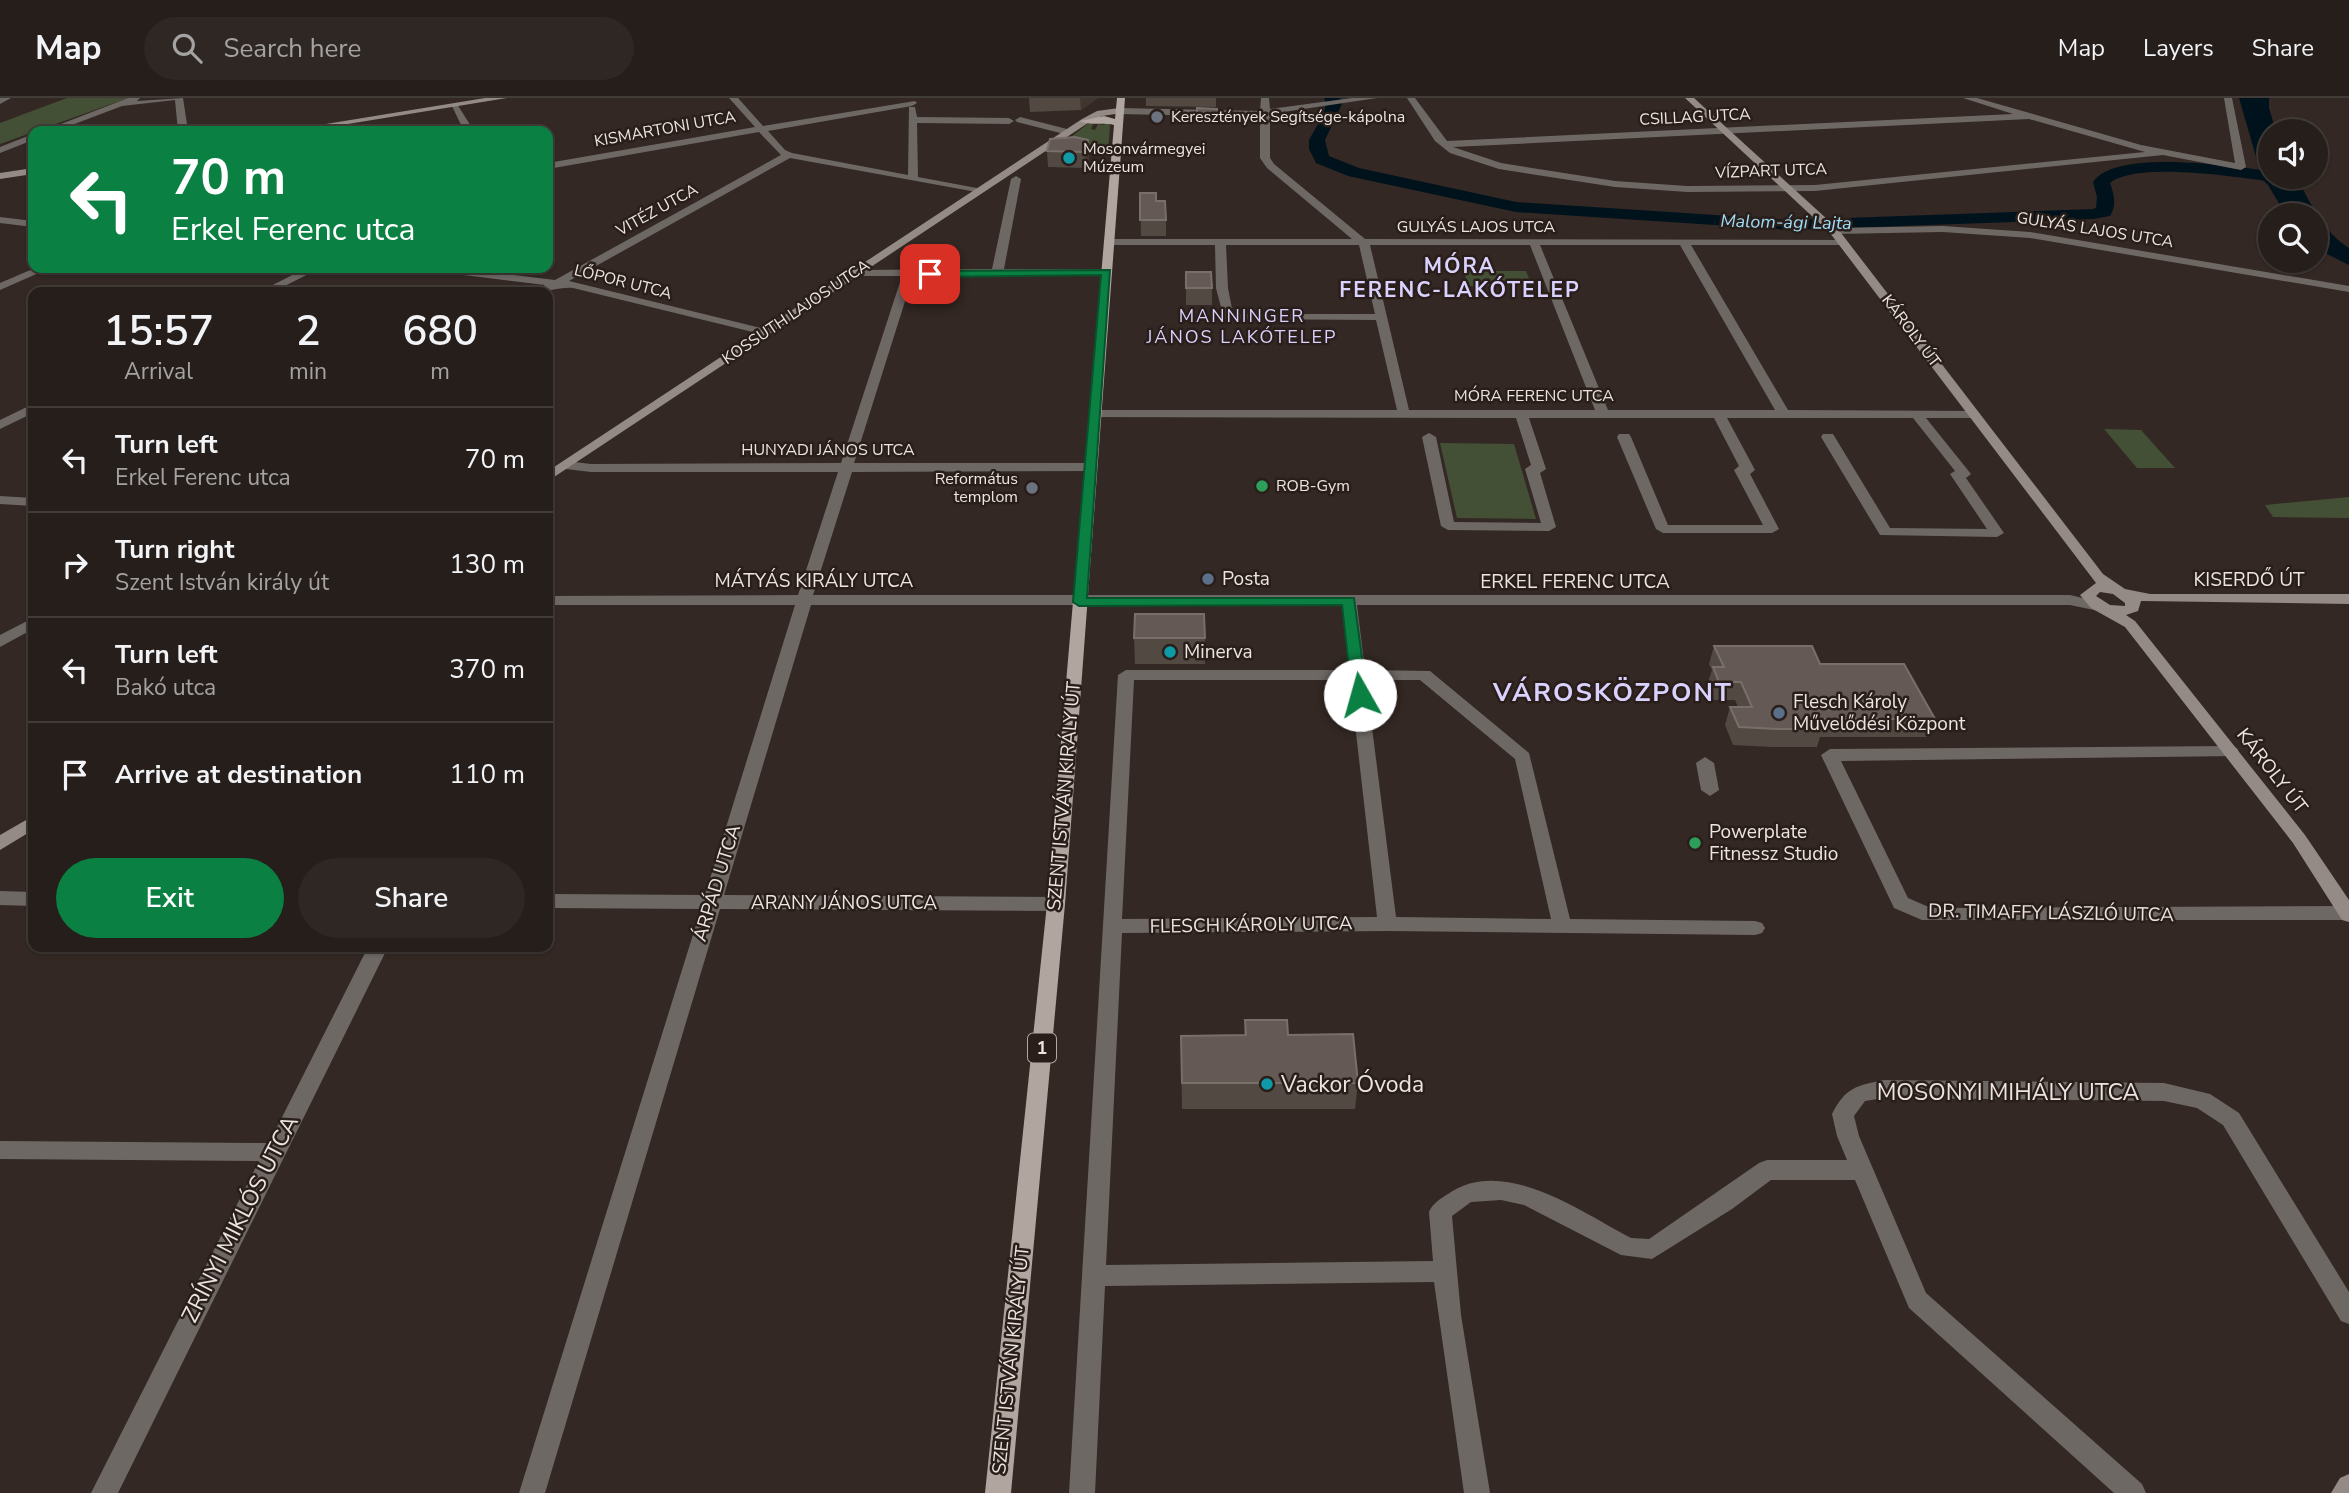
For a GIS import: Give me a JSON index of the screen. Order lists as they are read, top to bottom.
{
  "streets": {
    "main road": ["SZENT ISTVÁN KIRÁLY ÚT", "1"],
    "street": [
      "CSILLAG UTCA",
      "KISMARTONI UTCA",
      "VÍZPART UTCA",
      "VITÉZ UTCA",
      "GULYÁS LAJOS UTCA",
      "LŐPOR UTCA",
      "KOSSUTH LAJOS UTCA",
      "KÁROLY ÚT",
      "MÓRA FERENC UTCA",
      "HUNYADI JÁNOS UTCA",
      "KISERDŐ ÚT",
      "MÁTYÁS KIRÁLY UTCA",
      "ERKEL FERENC UTCA",
      "ÁRPÁD UTCA",
      "ARANY JÁNOS UTCA",
      "DR. TIMAFFY LÁSZLÓ UTCA",
      "FLESCH KÁROLY UTCA",
      "MOSONYI MIHÁLY UTCA",
      "ZRÍNYI MIKLÓS UTCA"
    ]
  },
  "crossings": [
    ["CSILLAG UTCA", "VÍZPART UTCA"],
    ["CSILLAG UTCA", "KÁROLY ÚT"],
    ["VÍZPART UTCA", "KÁROLY ÚT"],
    ["VITÉZ UTCA", "LŐPOR UTCA"],
    ["GULYÁS LAJOS UTCA", "KÁROLY ÚT"],
    ["GULYÁS LAJOS UTCA", "SZENT ISTVÁN KIRÁLY ÚT"],
    ["LŐPOR UTCA", "KOSSUTH LAJOS UTCA"],
    ["KOSSUTH LAJOS UTCA", "HUNYADI JÁNOS UTCA"],
    ["KÁROLY ÚT", "MÓRA FERENC UTCA"],
    ["KÁROLY ÚT", "KISERDŐ ÚT"],
    ["KÁROLY ÚT", "ERKEL FERENC UTCA"],
    ["KÁROLY ÚT", "DR. TIMAFFY LÁSZLÓ UTCA"],
    ["MÓRA FERENC UTCA", "SZENT ISTVÁN KIRÁLY ÚT"],
    ["HUNYADI JÁNOS UTCA", "SZENT ISTVÁN KIRÁLY ÚT"],
    ["HUNYADI JÁNOS UTCA", "ÁRPÁD UTCA"],
    ["MÁTYÁS KIRÁLY UTCA", "ERKEL FERENC UTCA"],
    ["MÁTYÁS KIRÁLY UTCA", "SZENT ISTVÁN KIRÁLY ÚT"],
    ["MÁTYÁS KIRÁLY UTCA", "ÁRPÁD UTCA"],
    ["ERKEL FERENC UTCA", "SZENT ISTVÁN KIRÁLY ÚT"],
    ["SZENT ISTVÁN KIRÁLY ÚT", "ARANY JÁNOS UTCA"],
    ["ÁRPÁD UTCA", "ARANY JÁNOS UTCA"]
  ],
  "districts": ["MÓRA FERENC-LAKÓTELEP", "MANNINGER JÁNOS LAKÓTELEP", "VÁROSKÖZPONT"],
  "water": ["Malom-ági Lajta"],
  "places": [
    "Keresztények Segítsége-kápolna",
    "Mosonvármegyei Múzeum",
    "ROB-Gym",
    "Református templom",
    "Posta",
    "Minerva",
    "Flesch Károly Művelődési Központ",
    "Powerplate Fitnessz Studio",
    "Vackor Óvoda"
  ],
  "page": {
    "header": "Map",
    "search": "Search here",
    "nav": ["Map", "Layers", "Share"],
    "turn": ["70 m", "Erkel Ferenc utca"],
    "eta": [
      "15:57",
      "Arrival",
      "2",
      "min",
      "680",
      "m"
    ],
    "list": [
      {
        "name": "Turn left",
        "note": "Erkel Ferenc utca",
        "value": "70 m"
      },
      {
        "name": "Turn right",
        "note": "Szent István király út",
        "value": "130 m"
      },
      {
        "name": "Turn left",
        "note": "Bakó utca",
        "value": "370 m"
      },
      {
        "name": "Arrive at destination",
        "value": "110 m"
      }
    ],
    "buttons": ["Exit", "Share"]
  }
}
